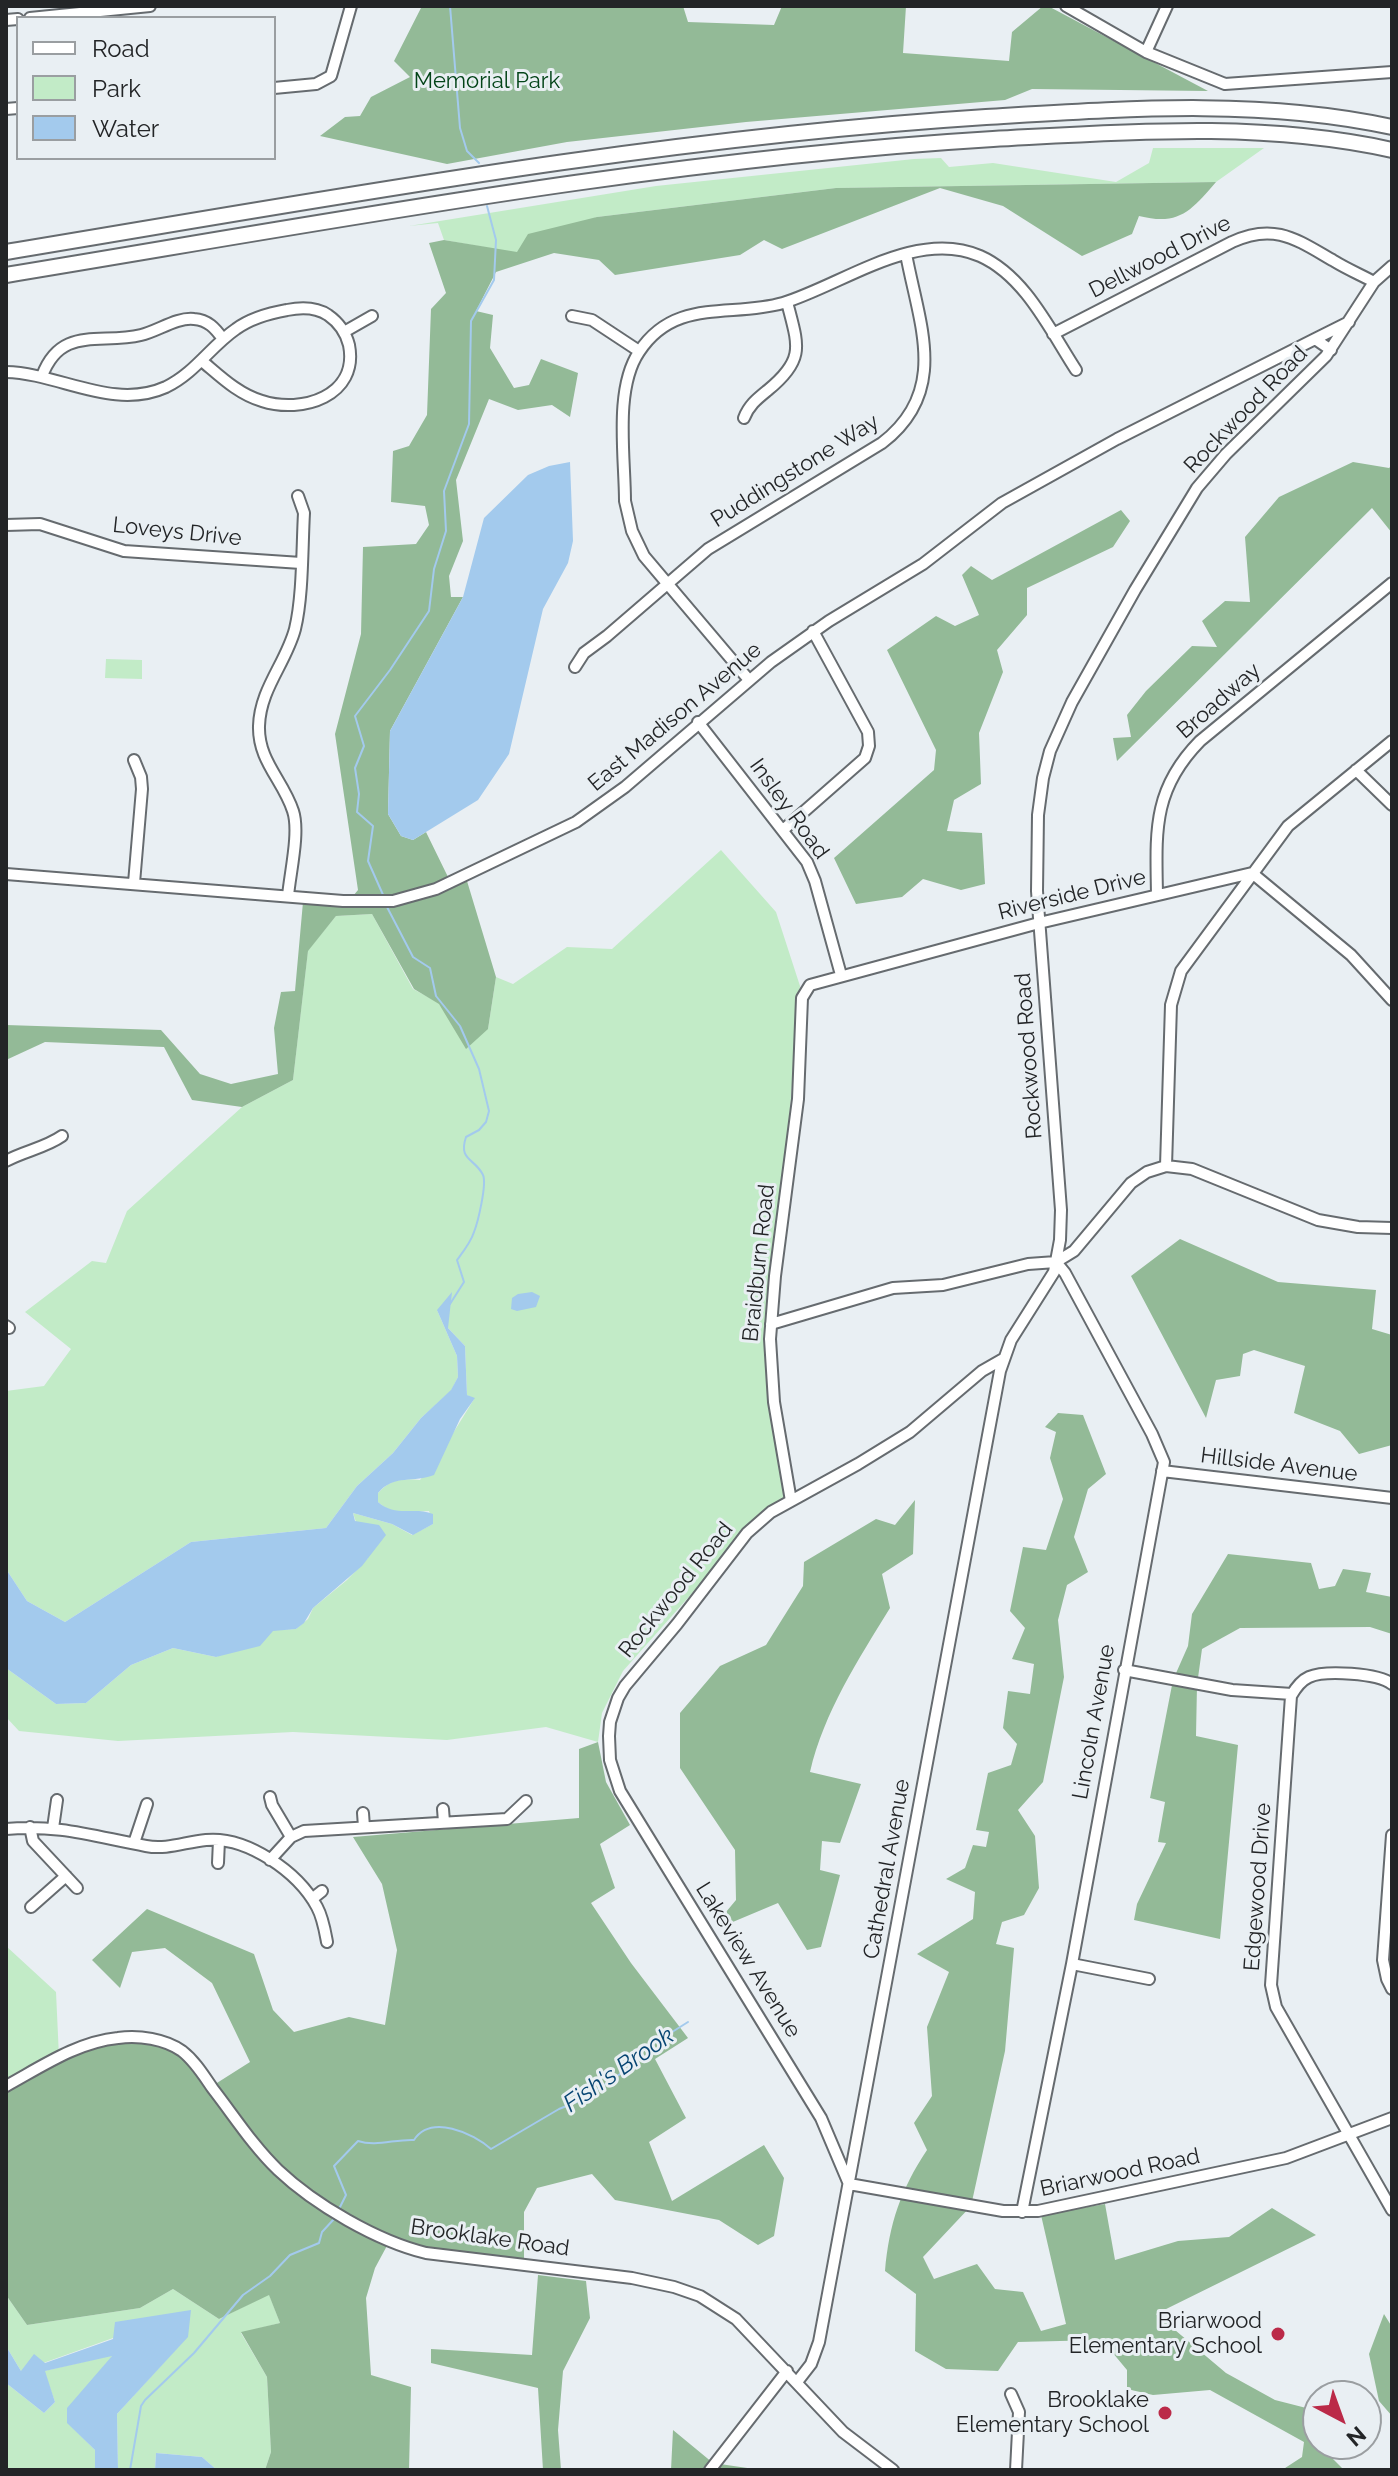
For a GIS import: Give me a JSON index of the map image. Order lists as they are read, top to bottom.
{
  "streets": {
    "street": [
      "Dellwood Drive",
      "Rockwood Road",
      "Puddingstone Way",
      "Loveys Drive",
      "Broadway",
      "East Madison Avenue",
      "Insley Road",
      "Riverside Drive",
      "Braidburn Road",
      "Hillside Avenue",
      "Lincoln Avenue",
      "Cathedral Avenue",
      "Edgewood Drive",
      "Lakeview Avenue",
      "Briarwood Road",
      "Brooklake Road"
    ]
  },
  "crossings": [
    ["Dellwood Drive", "Rockwood Road"],
    ["Rockwood Road", "East Madison Avenue"],
    ["Rockwood Road", "Riverside Drive"],
    ["Rockwood Road", "Braidburn Road"],
    ["Rockwood Road", "Lincoln Avenue"],
    ["Rockwood Road", "Cathedral Avenue"],
    ["Rockwood Road", "Lakeview Avenue"],
    ["Broadway", "Riverside Drive"],
    ["East Madison Avenue", "Insley Road"],
    ["Insley Road", "Riverside Drive"],
    ["Riverside Drive", "Braidburn Road"],
    ["Hillside Avenue", "Lincoln Avenue"],
    ["Lincoln Avenue", "Briarwood Road"],
    ["Cathedral Avenue", "Lakeview Avenue"],
    ["Cathedral Avenue", "Briarwood Road"],
    ["Cathedral Avenue", "Brooklake Road"],
    ["Edgewood Drive", "Briarwood Road"],
    ["Lakeview Avenue", "Briarwood Road"]
  ],
  "water": ["Fish's Brook"],
  "parks": ["Memorial Park"],
  "places": ["Briarwood Elementary School", "Brooklake Elementary School"],
  "legend": ["Road", "Park", "Water"],
  "north": "bottom right"
}
